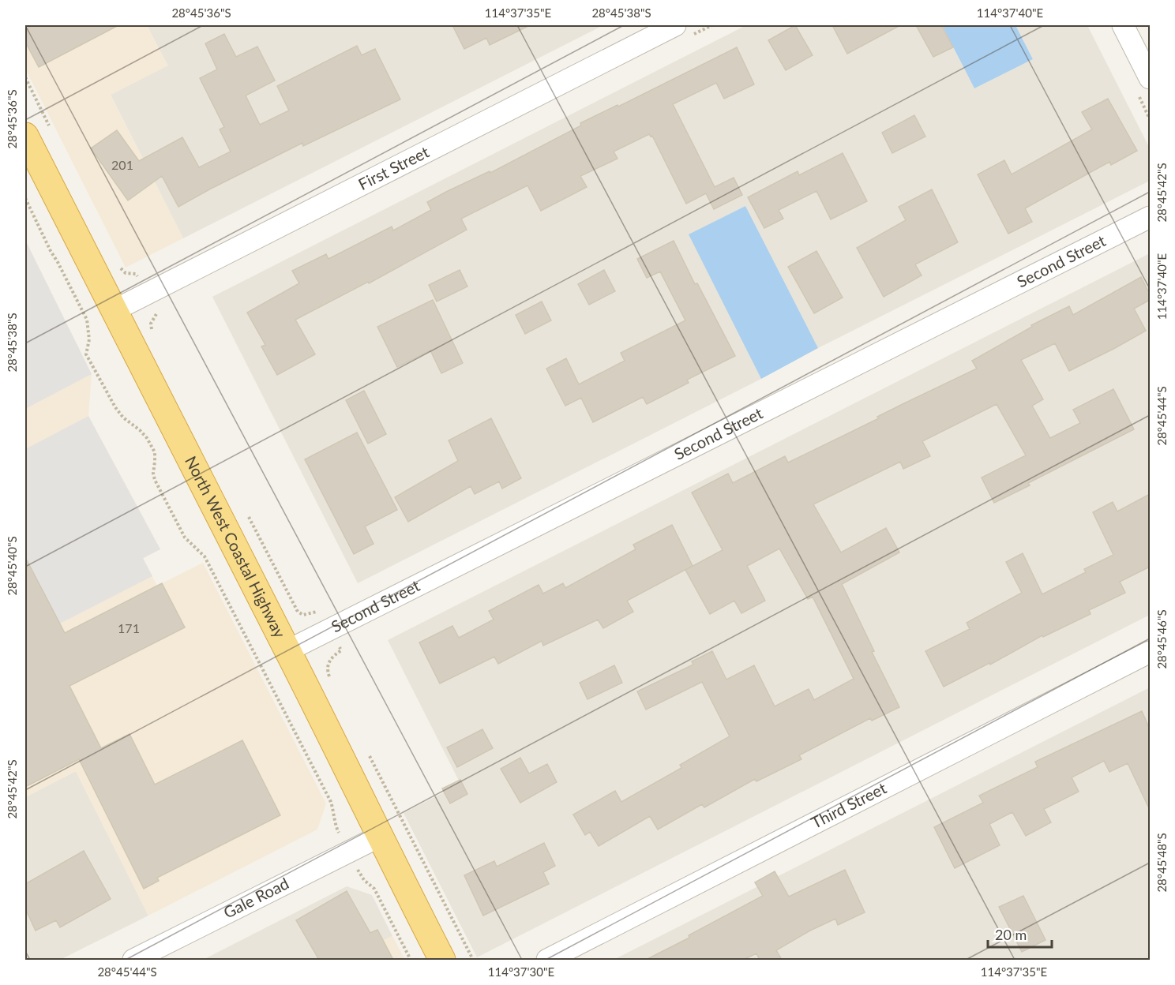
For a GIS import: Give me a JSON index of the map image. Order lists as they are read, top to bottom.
{
  "streets": {
    "highway": ["North West Coastal Highway"],
    "street": [
      "First Street",
      "Second Street",
      "Third Street",
      "Gale Road"
    ]
  },
  "crossings": [
    ["First Street", "North West Coastal Highway"],
    ["Second Street", "North West Coastal Highway"],
    ["North West Coastal Highway", "Gale Road"]
  ],
  "house_numbers": ["201", "171"],
  "scale_bar": "20 m",
  "coordinates": [
    "28°45'36\"S",
    "114°37'35\"E",
    "28°45'38\"S",
    "114°37'40\"E",
    "28°45'42\"S",
    "28°45'44\"S",
    "28°45'40\"S",
    "28°45'46\"S",
    "28°45'48\"S",
    "114°37'30\"E"
  ]
}
